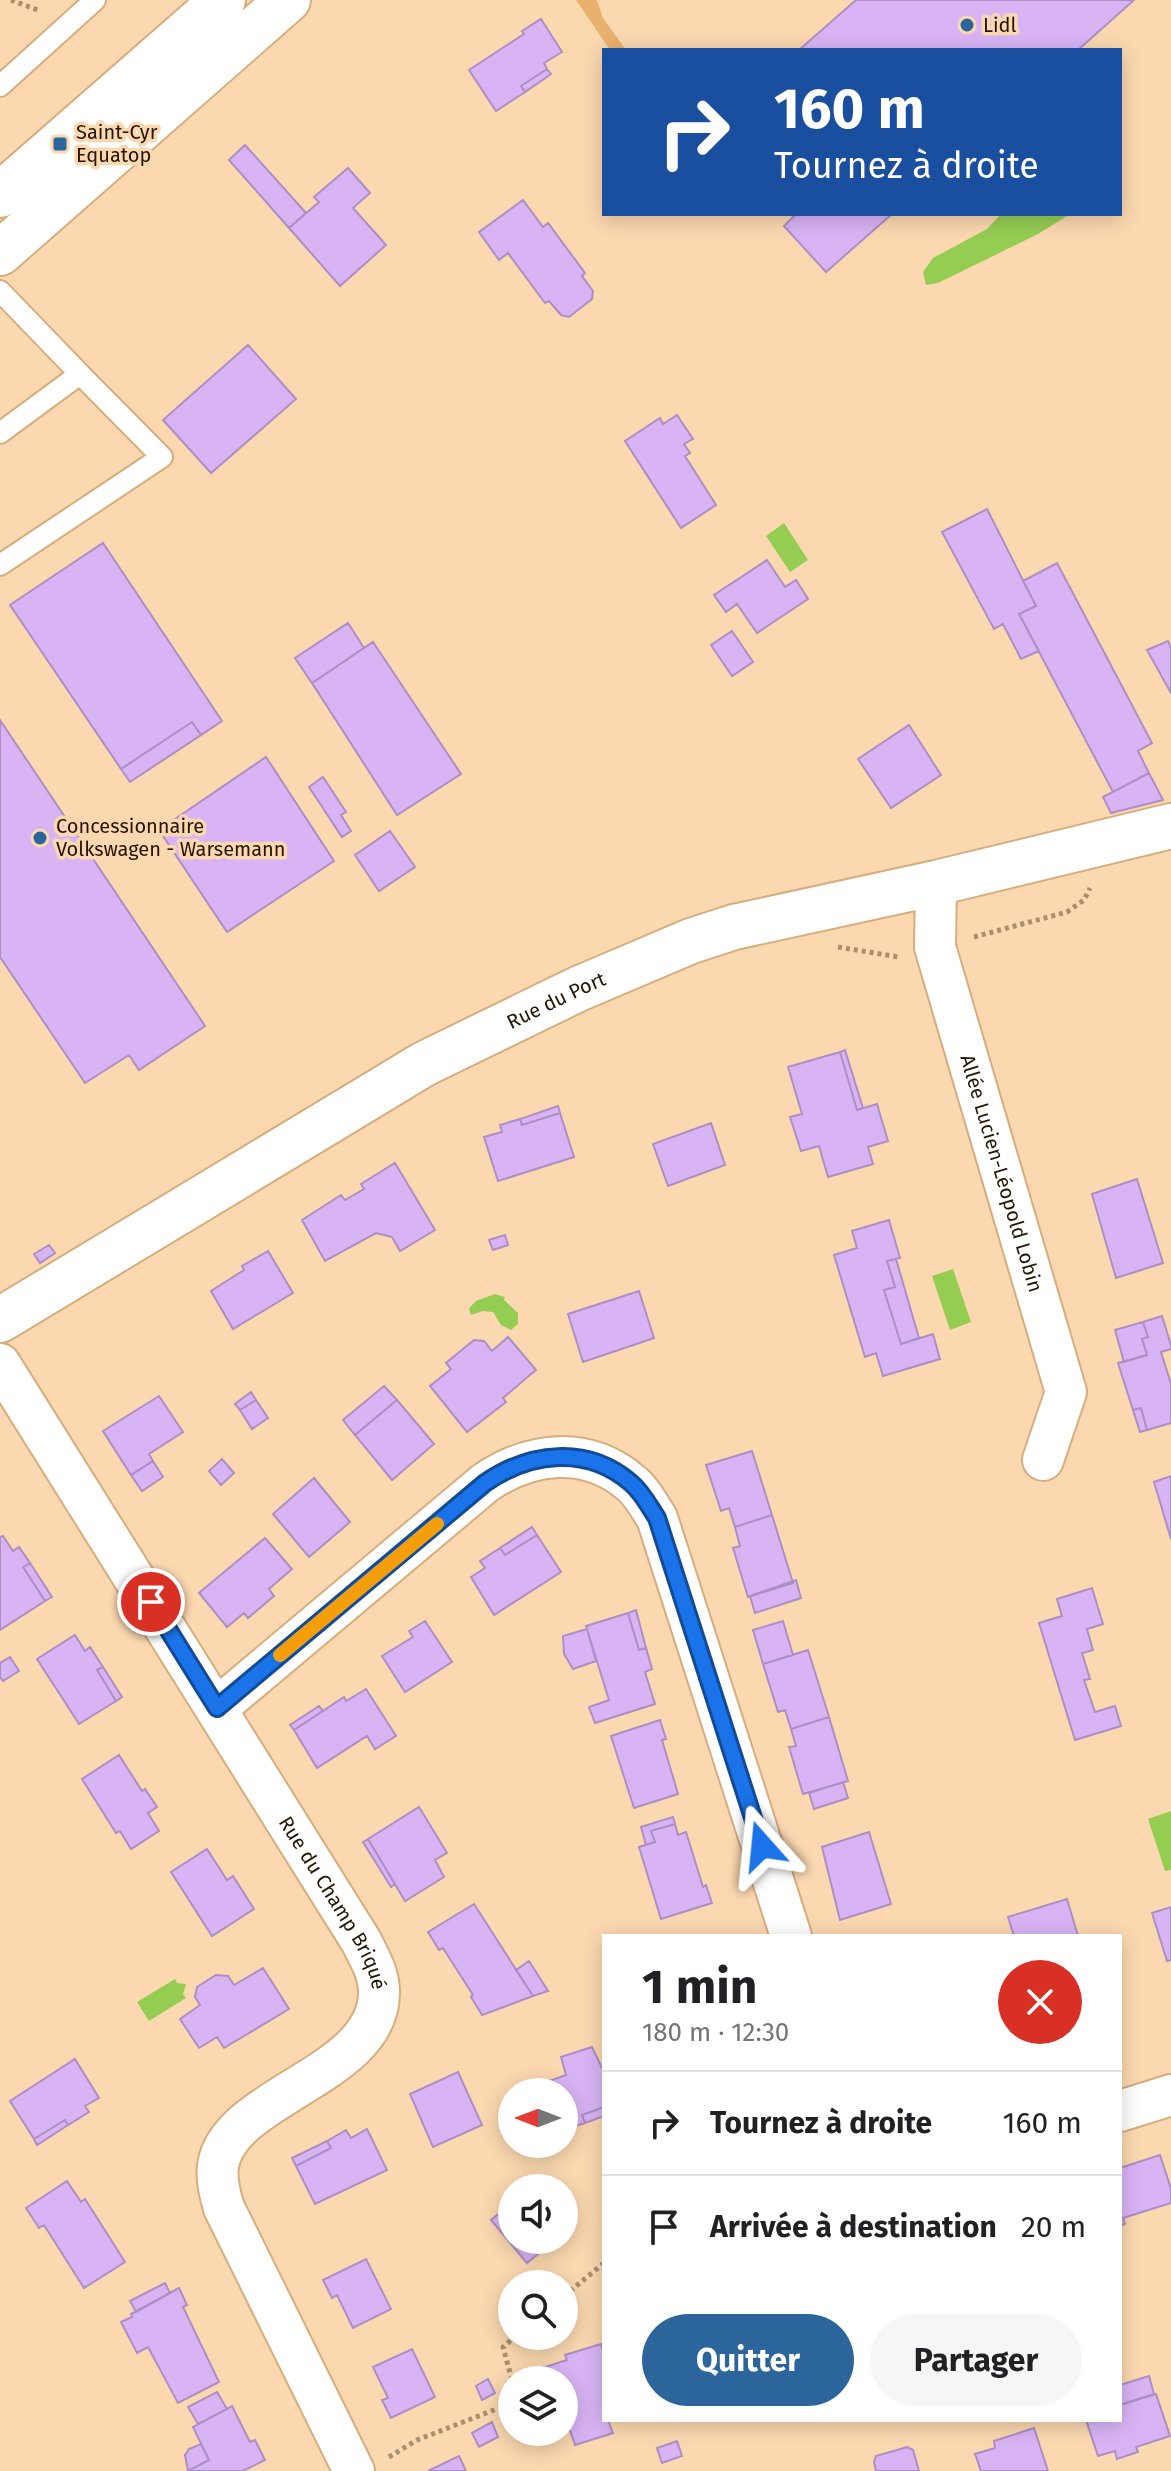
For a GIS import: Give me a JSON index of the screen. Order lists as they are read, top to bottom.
{
  "streets": {
    "street": ["Rue du Port", "Allée Lucien-Léopold Lobin", "Rue du Champ Briqué"]
  },
  "crossings": [
    ["Rue du Port", "Allée Lucien-Léopold Lobin"]
  ],
  "places": {
    "other": ["Lidl", "Concessionnaire Volkswagen - Warsemann"],
    "transit": ["Saint-Cyr Equatop"]
  },
  "north": "left",
  "page": {
    "turn": ["160 m", "Tournez à droite"],
    "heading": ["1 min", "180 m · 12:30"],
    "list": [
      {
        "name": "Tournez à droite",
        "value": "160 m"
      },
      {
        "name": "Arrivée à destination",
        "value": "20 m"
      }
    ],
    "buttons": ["Quitter", "Partager"]
  }
}
